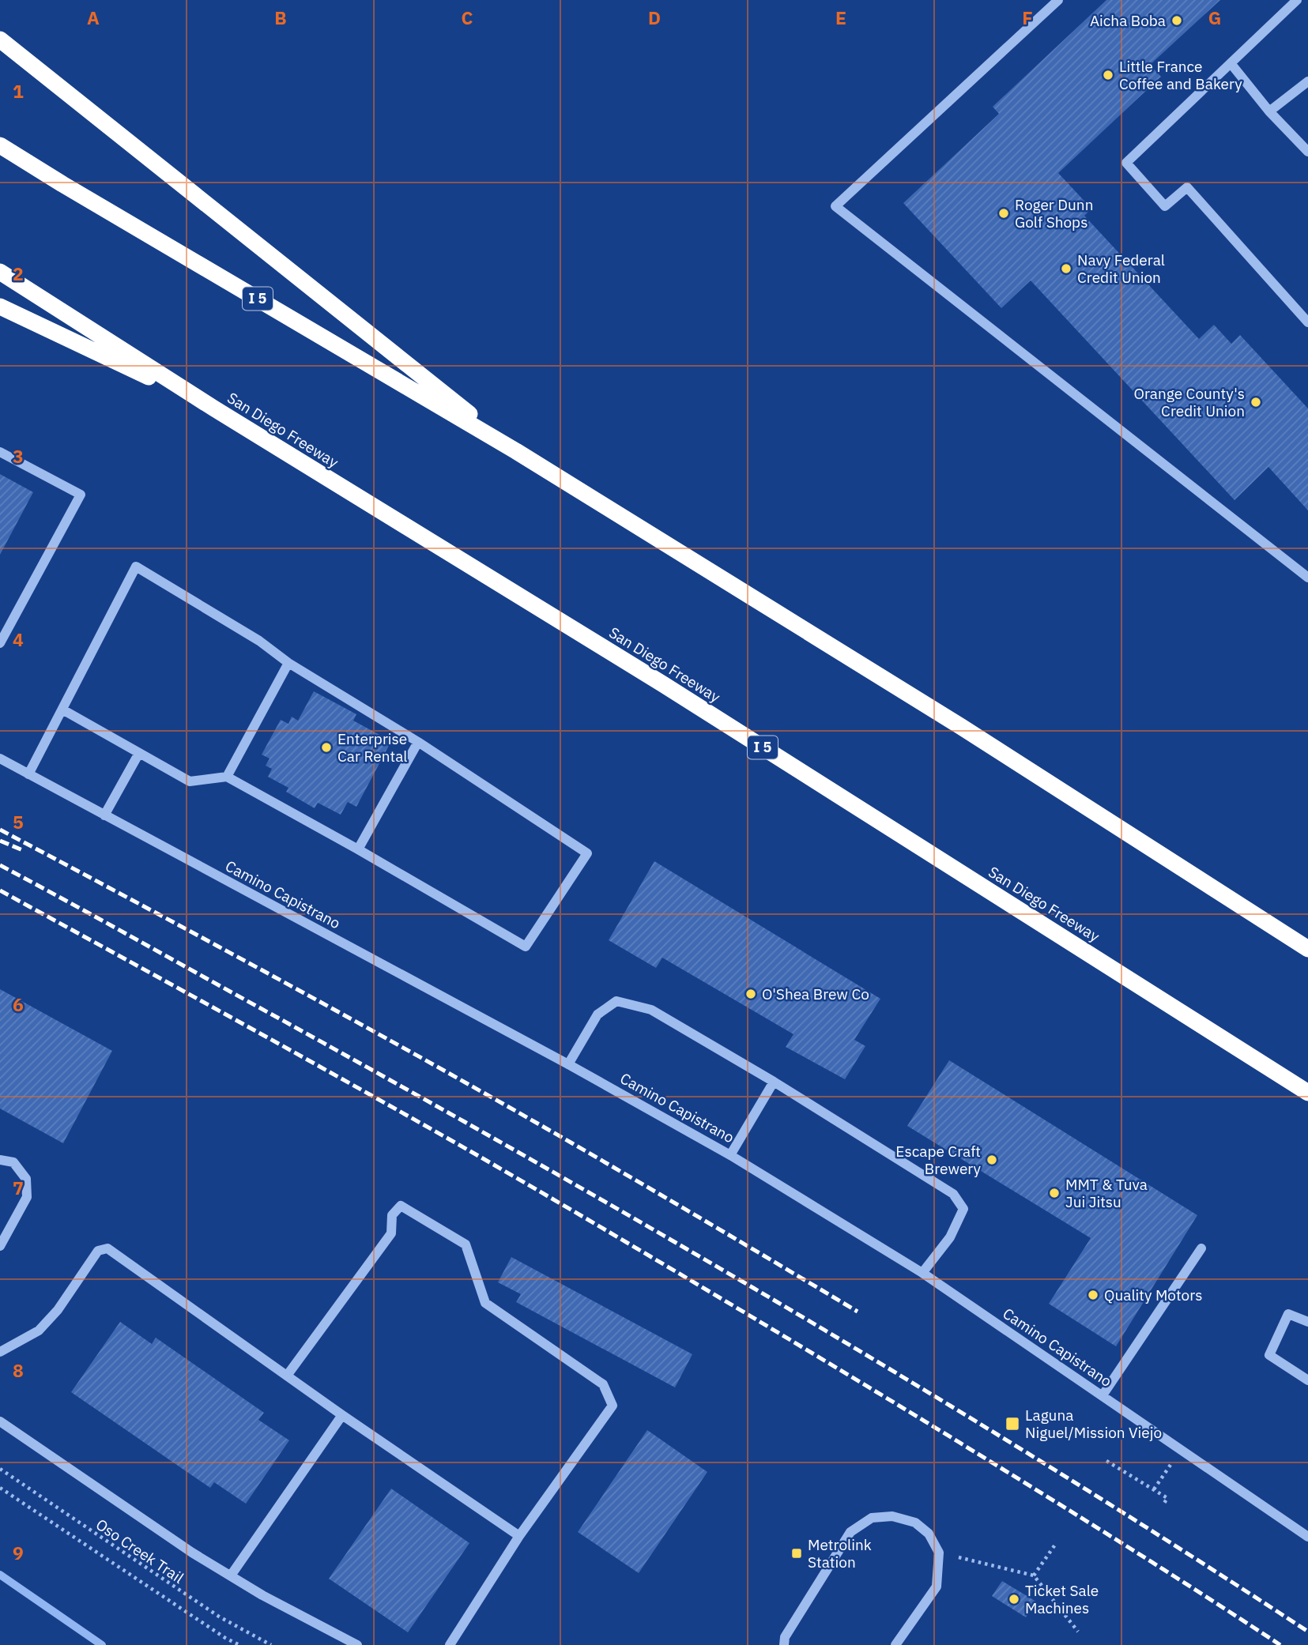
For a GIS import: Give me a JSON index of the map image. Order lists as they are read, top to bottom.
{
  "streets": {
    "highway": ["I 5", "San Diego Freeway"],
    "street": ["Camino Capistrano"],
    "path": ["Oso Creek Trail"]
  },
  "places": {
    "other": [
      "Aicha Boba",
      "Little France Coffee and Bakery",
      "Roger Dunn Golf Shops",
      "Navy Federal Credit Union",
      "Orange County's Credit Union",
      "Enterprise Car Rental",
      "O'Shea Brew Co",
      "Escape Craft Brewery",
      "MMT & Tuva Jui Jitsu",
      "Quality Motors",
      "Ticket Sale Machines"
    ],
    "transit": ["Laguna Niguel/Mission Viejo", "Metrolink Station"]
  },
  "grid": {
    "columns": [
      "A",
      "B",
      "C",
      "D",
      "E",
      "F",
      "G"
    ],
    "rows": [
      "1",
      "2",
      "3",
      "4",
      "5",
      "6",
      "7",
      "8",
      "9"
    ]
  }
}
